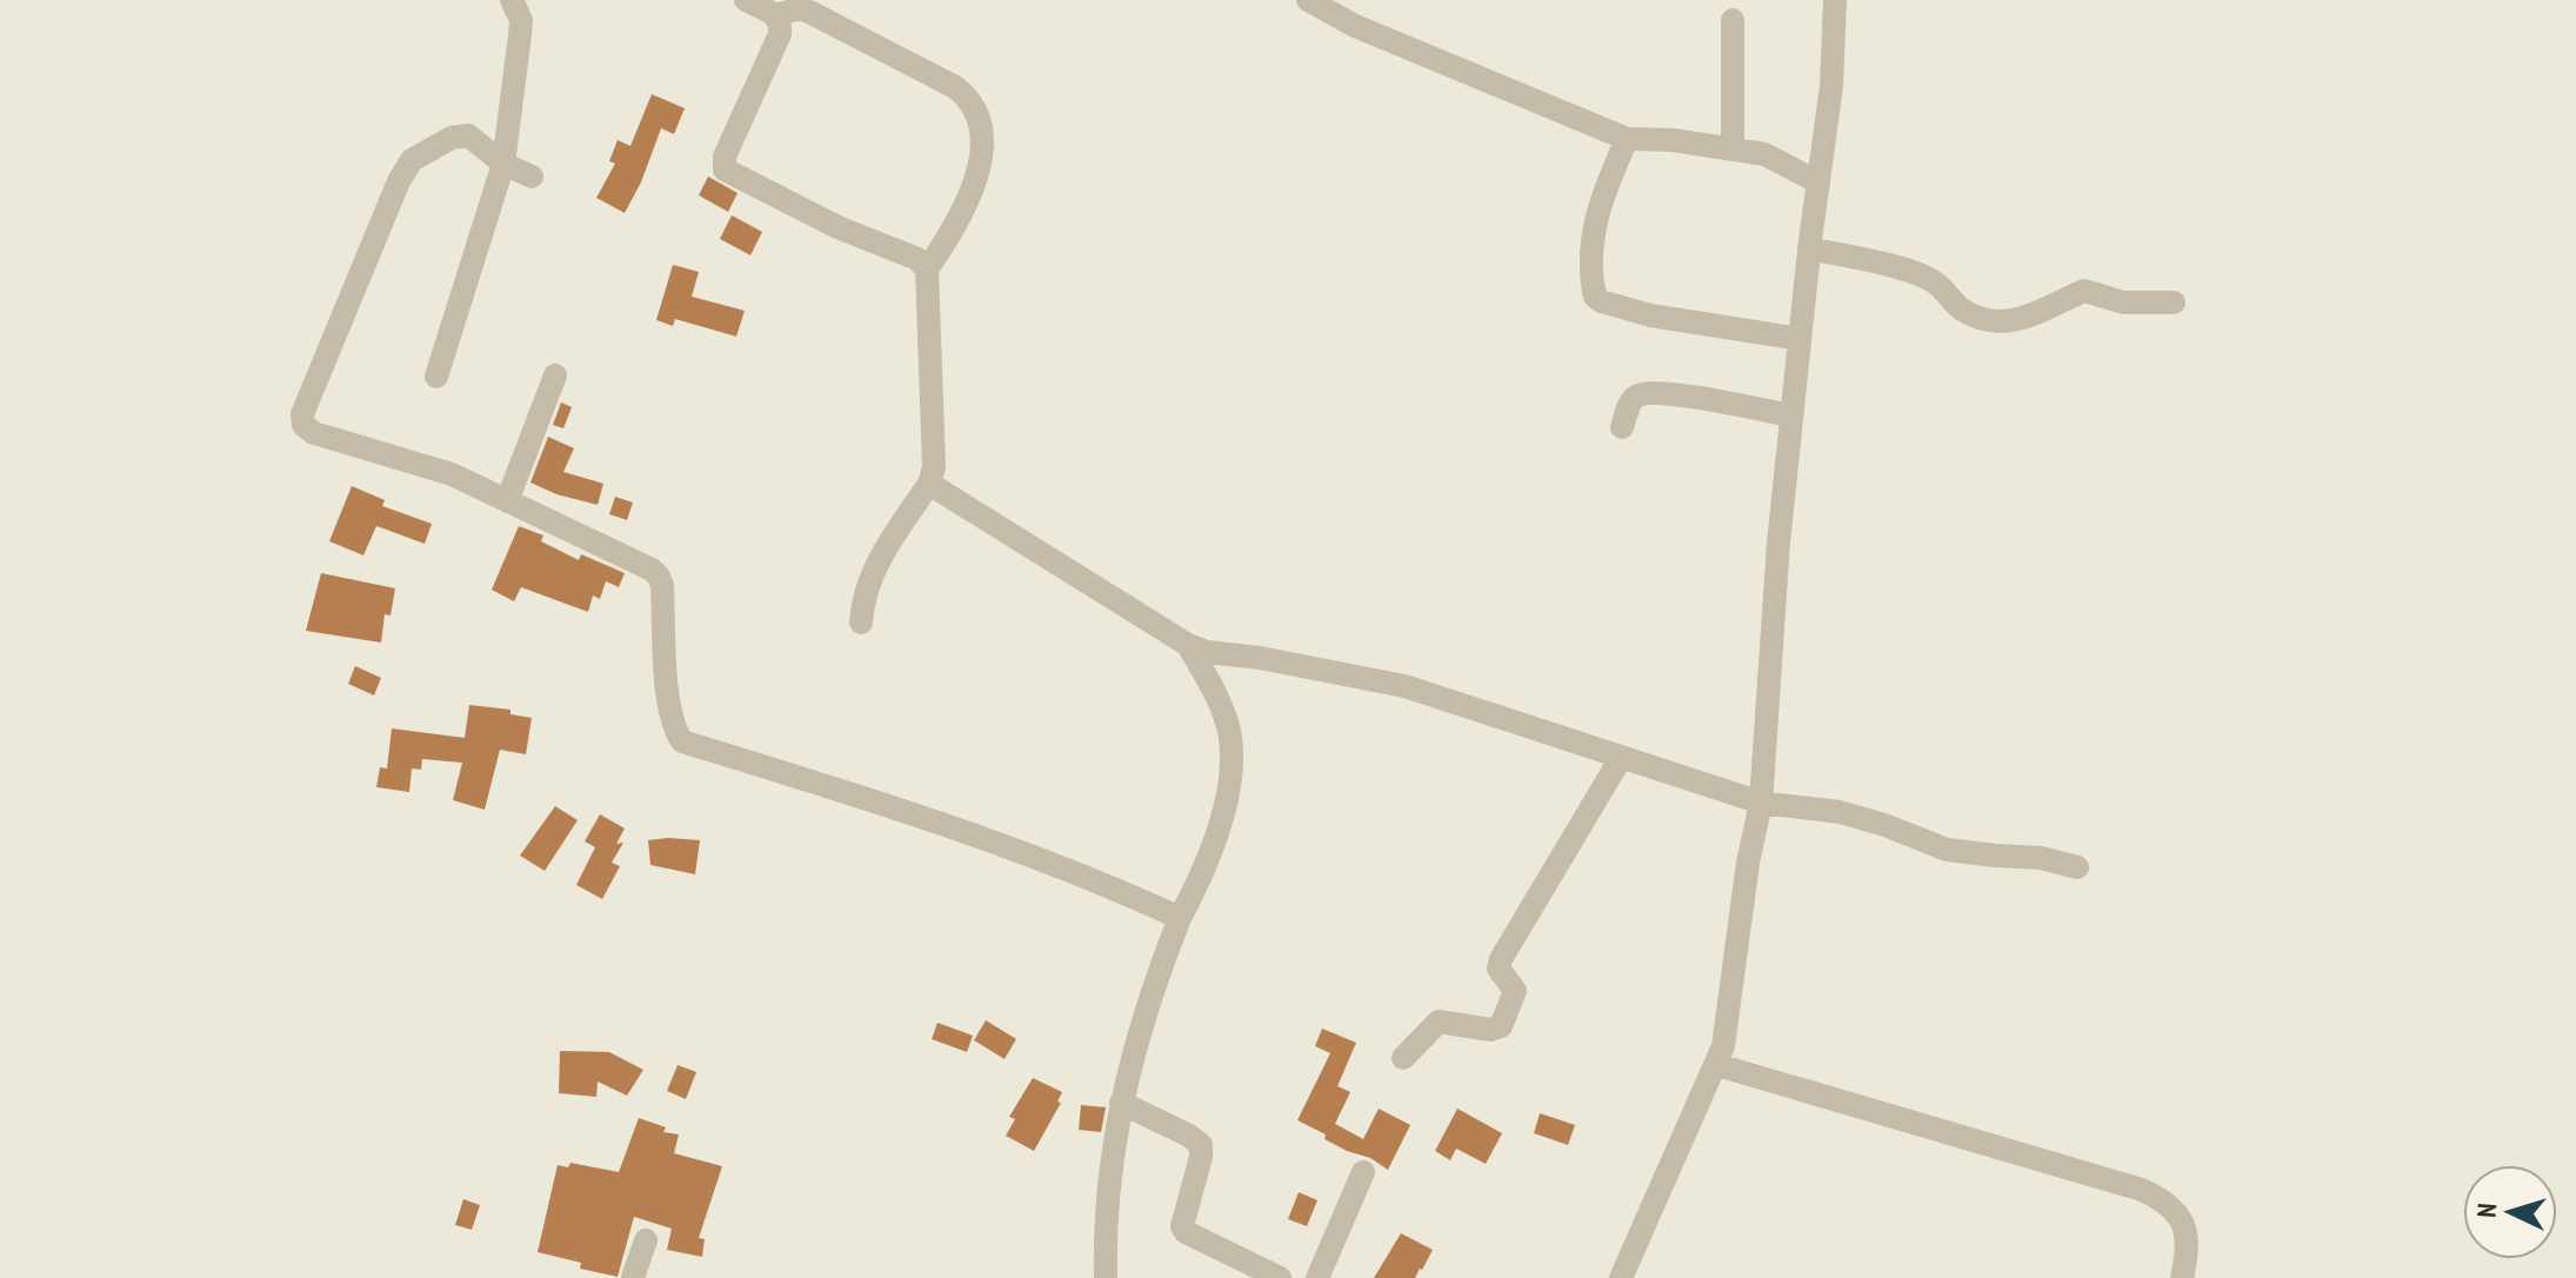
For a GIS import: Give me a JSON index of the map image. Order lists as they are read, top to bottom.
{
  "north": "left"
}
